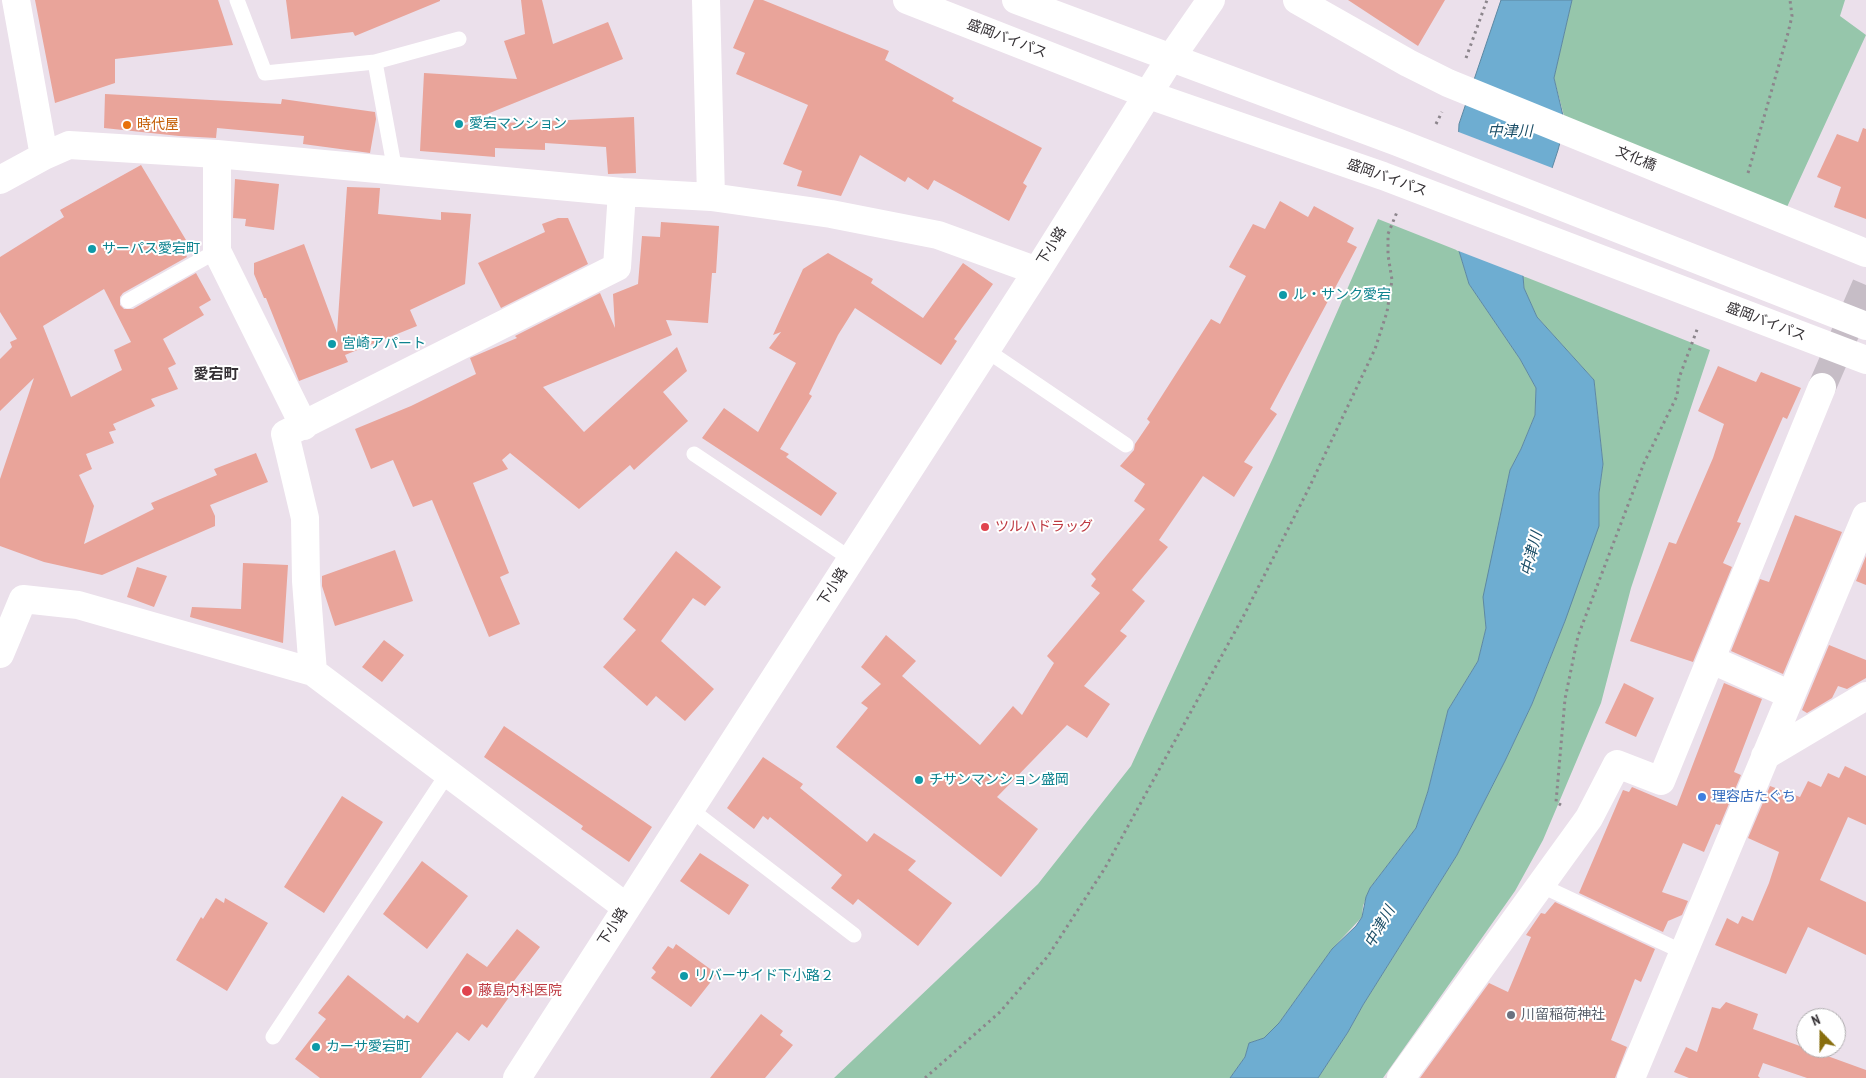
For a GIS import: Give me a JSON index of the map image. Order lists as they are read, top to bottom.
{
  "streets": {
    "main road": ["盛岡バイパス", "文化橋", "下小路"]
  },
  "crossings": [
    ["盛岡バイパス", "下小路"]
  ],
  "districts": ["愛宕町"],
  "water": ["中津川"],
  "places": [
    "愛宕マンション",
    "時代屋",
    "サーパス愛宕町",
    "ル・サンク愛宕",
    "宮崎アパート",
    "ツルハドラッグ",
    "チサンマンション盛岡",
    "理容店たぐち",
    "リバーサイド下小路２",
    "藤島内科医院",
    "川留稲荷神社",
    "カーサ愛宕町"
  ],
  "north": "top"
}
